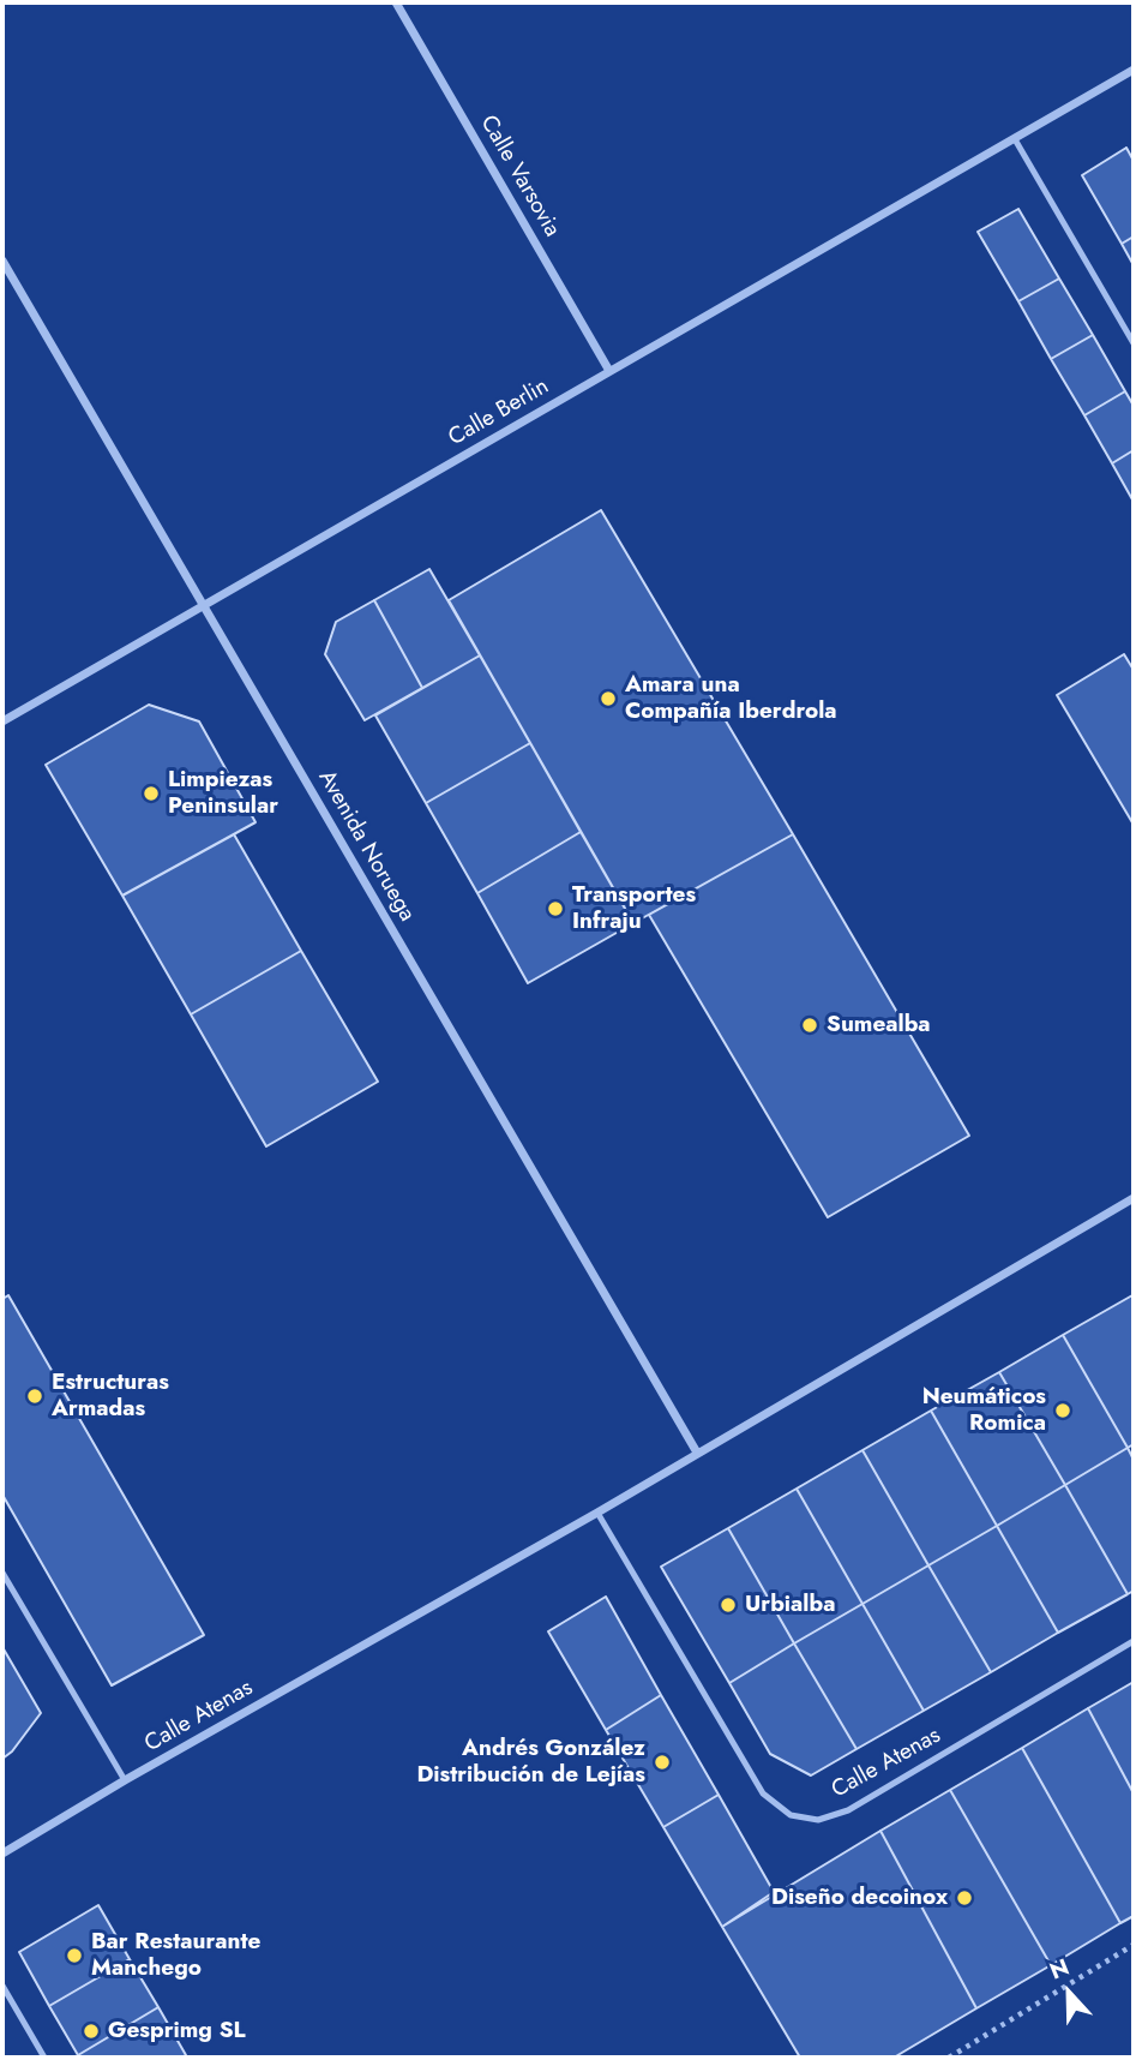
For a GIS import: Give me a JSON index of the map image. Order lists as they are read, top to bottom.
{
  "streets": {
    "street": [
      "Calle Varsovia",
      "Calle Berlin",
      "Avenida Noruega",
      "Calle Atenas"
    ]
  },
  "crossings": [
    ["Calle Varsovia", "Calle Berlin"],
    ["Calle Berlin", "Avenida Noruega"],
    ["Avenida Noruega", "Calle Atenas"]
  ],
  "places": [
    "Amara una Compañía Iberdrola",
    "Limpiezas Peninsular",
    "Transportes Infraju",
    "Sumealba",
    "Estructuras Armadas",
    "Neumáticos Romica",
    "Urbialba",
    "Andrés González Distribución de Lejías",
    "Diseño decoinox",
    "Bar Restaurante Manchego",
    "Gesprimg SL"
  ],
  "north": "top"
}
